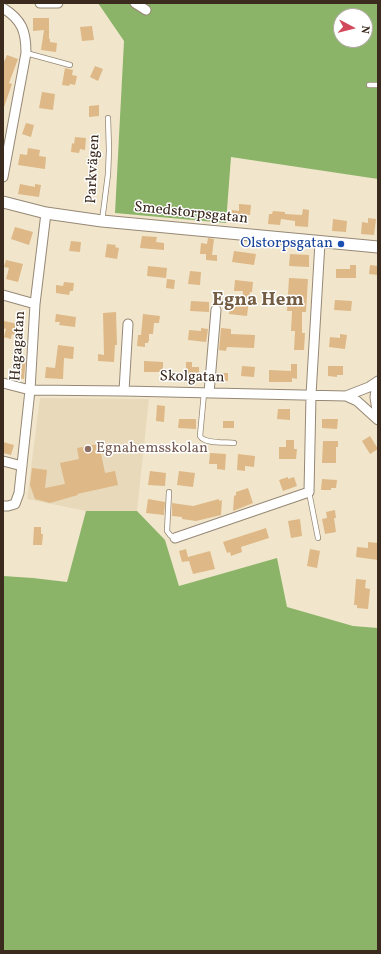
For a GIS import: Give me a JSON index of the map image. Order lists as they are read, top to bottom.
{
  "streets": {
    "street": ["Smedstorpsgatan", "Hagagatan", "Skolgatan"],
    "lane": ["Parkvägen"]
  },
  "crossings": [
    ["Parkvägen", "Smedstorpsgatan"],
    ["Smedstorpsgatan", "Hagagatan"],
    ["Hagagatan", "Skolgatan"]
  ],
  "districts": ["Egna Hem"],
  "places": ["Olstorpsgatan", "Egnahemsskolan"],
  "north": "right"
}
